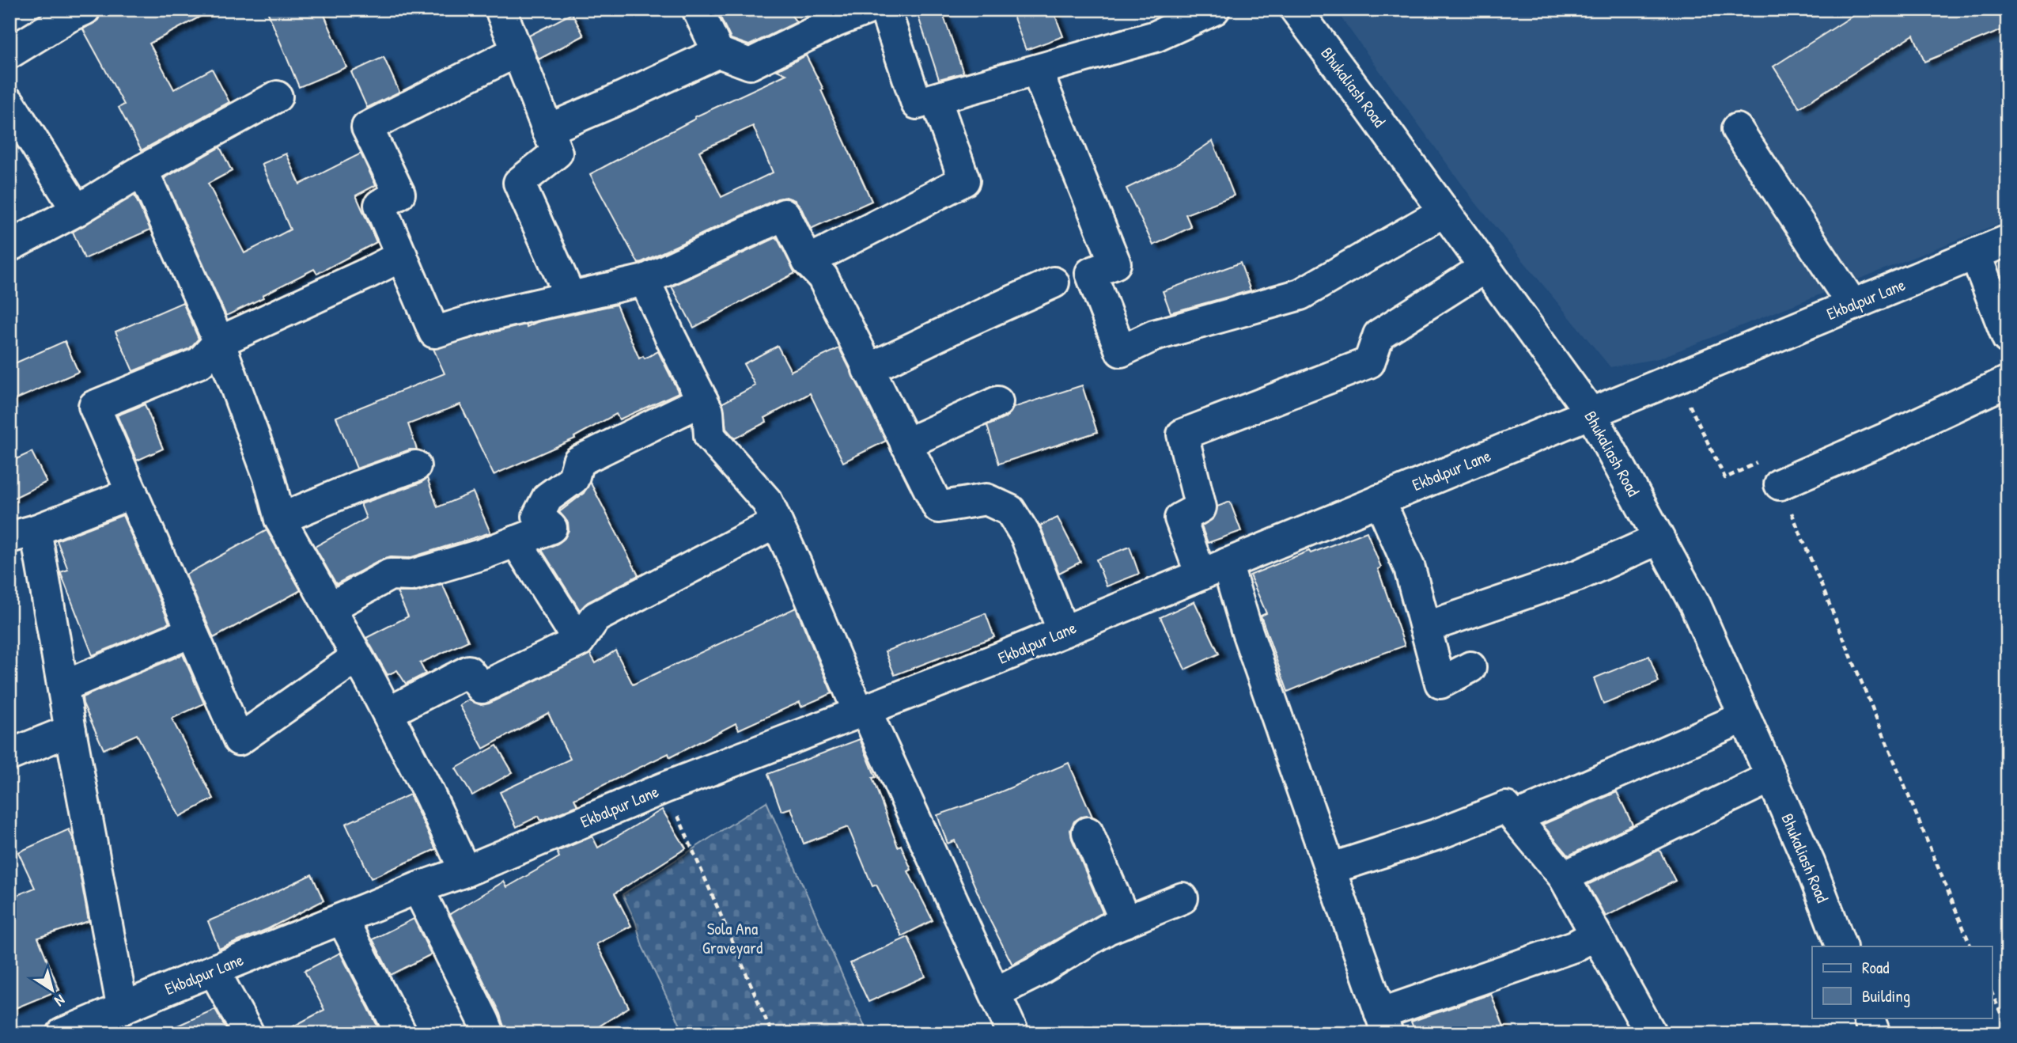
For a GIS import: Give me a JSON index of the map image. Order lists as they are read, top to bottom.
{
  "streets": {
    "street": ["Bhukaliash Road", "Ekbalpur Lane"]
  },
  "crossings": [
    ["Bhukaliash Road", "Ekbalpur Lane"]
  ],
  "parks": ["Sola Ana Graveyard"],
  "legend": ["Road", "Building"],
  "north": "bottom right"
}
